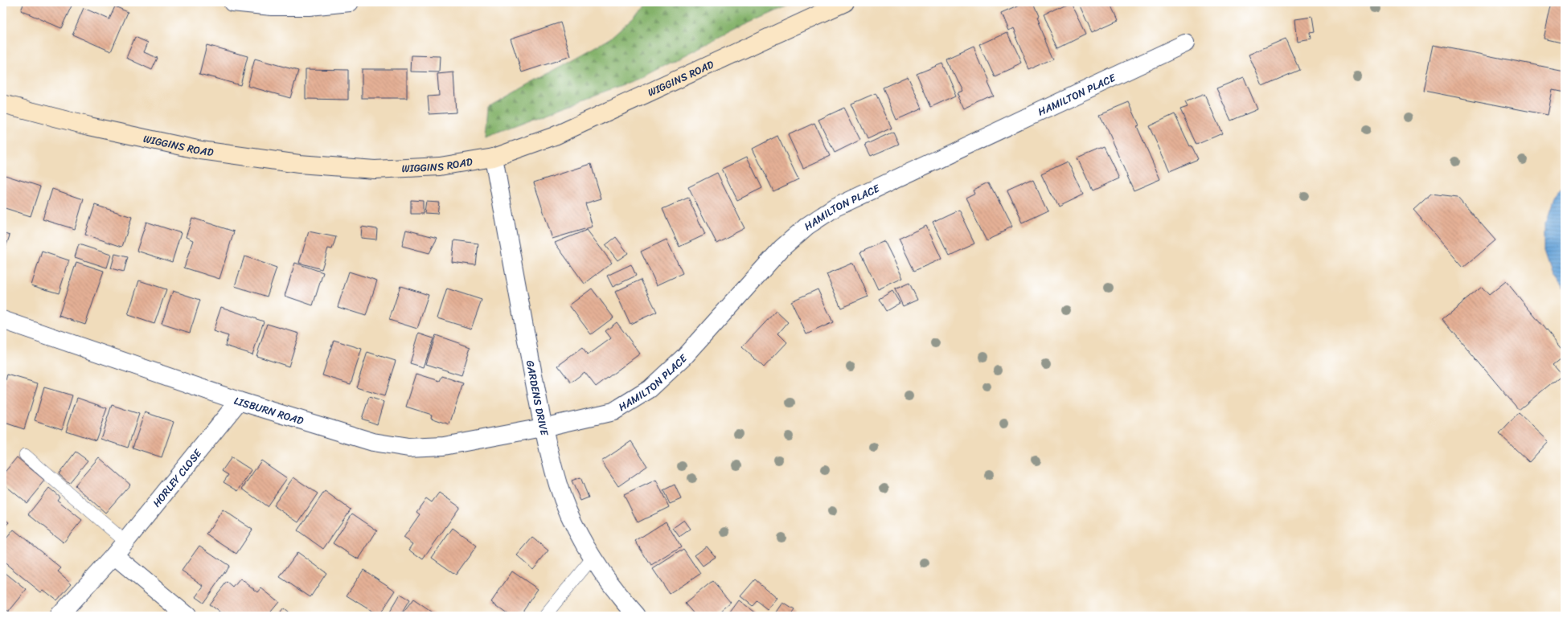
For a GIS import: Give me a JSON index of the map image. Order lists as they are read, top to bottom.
{
  "streets": {
    "street": [
      "WIGGINS ROAD",
      "HAMILTON PLACE",
      "GARDENS DRIVE",
      "LISBURN ROAD",
      "HORLEY CLOSE"
    ]
  },
  "crossings": [
    ["WIGGINS ROAD", "GARDENS DRIVE"],
    ["HAMILTON PLACE", "GARDENS DRIVE"],
    ["HAMILTON PLACE", "LISBURN ROAD"],
    ["GARDENS DRIVE", "LISBURN ROAD"],
    ["LISBURN ROAD", "HORLEY CLOSE"]
  ]
}
